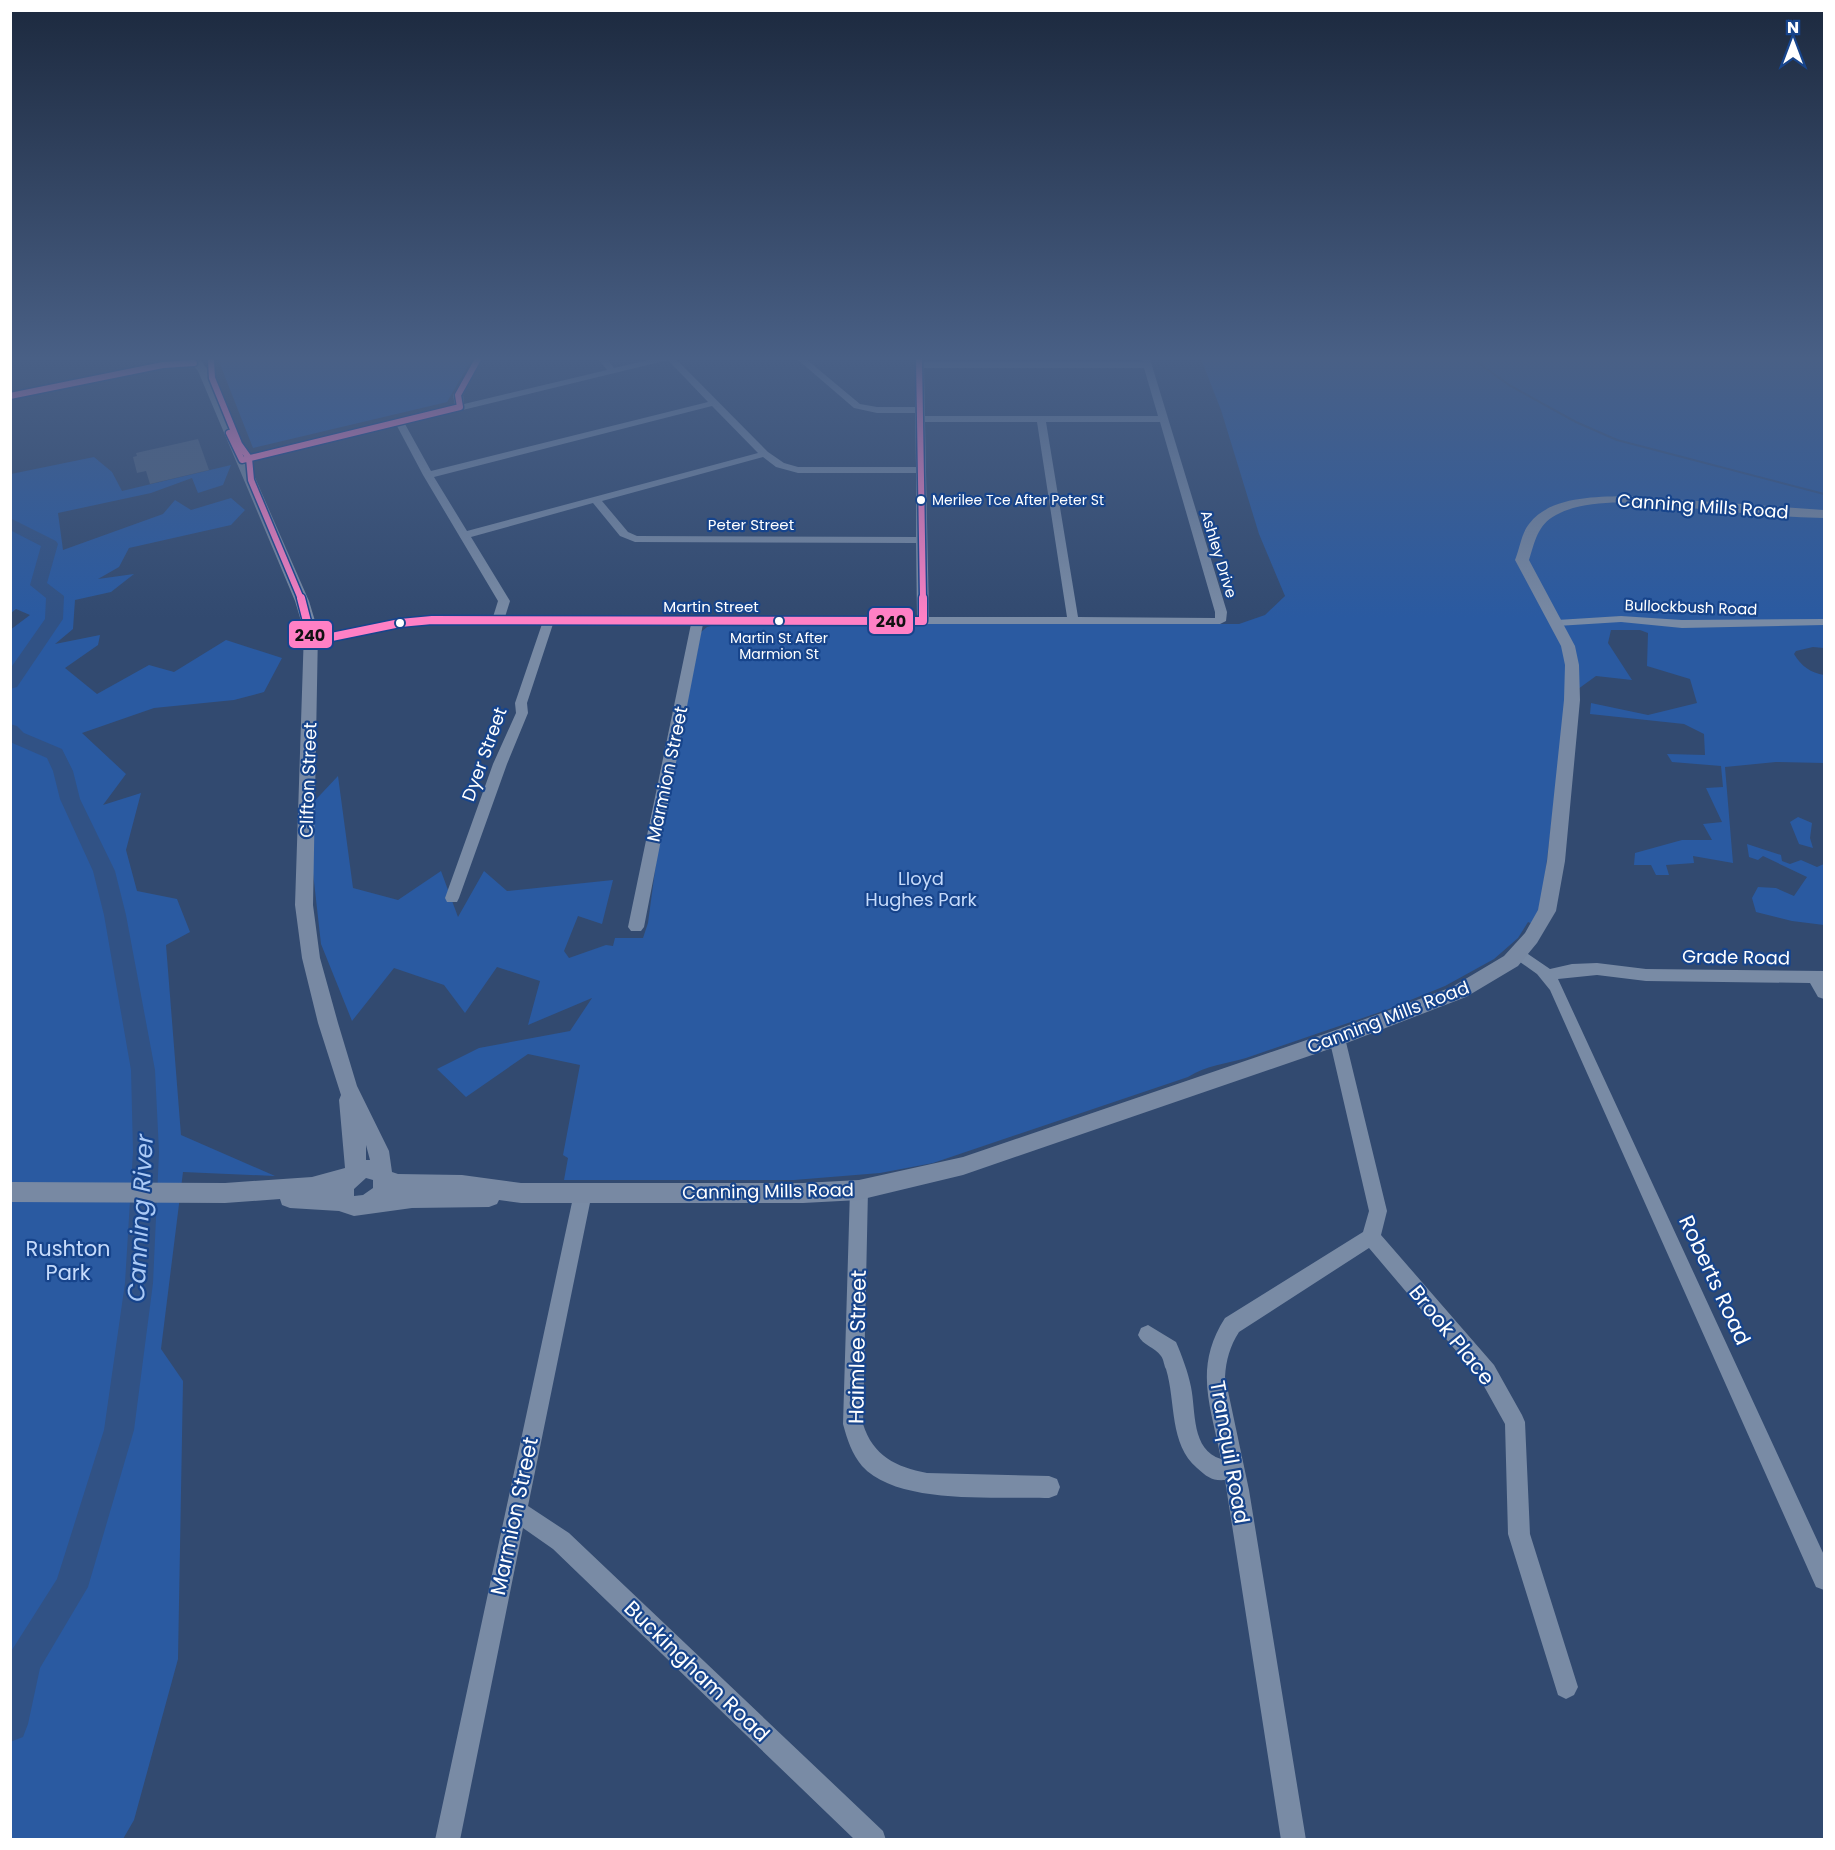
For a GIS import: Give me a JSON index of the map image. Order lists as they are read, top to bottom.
{
  "streets": {
    "main road": ["Canning Mills Road", "Clifton Street"],
    "street": [
      "Peter Street",
      "Ashley Drive",
      "Martin Street",
      "Bullockbush Road",
      "Dyer Street",
      "Marmion Street",
      "Grade Road",
      "Roberts Road",
      "Brook Place",
      "Haimlee Street",
      "Tranquil Road",
      "Buckingham Road"
    ]
  },
  "crossings": [
    ["Canning Mills Road", "Bullockbush Road"],
    ["Canning Mills Road", "Marmion Street"],
    ["Canning Mills Road", "Clifton Street"],
    ["Canning Mills Road", "Haimlee Street"],
    ["Ashley Drive", "Martin Street"],
    ["Martin Street", "Dyer Street"],
    ["Martin Street", "Marmion Street"],
    ["Martin Street", "Clifton Street"],
    ["Marmion Street", "Buckingham Road"],
    ["Grade Road", "Roberts Road"],
    ["Brook Place", "Tranquil Road"]
  ],
  "water": ["Canning River"],
  "parks": ["Lloyd Hughes Park", "Rushton Park"],
  "places": ["Merilee Tce After Peter St", "Martin St After Marmion St"],
  "lines": ["transit line 240"],
  "north": "top"
}
